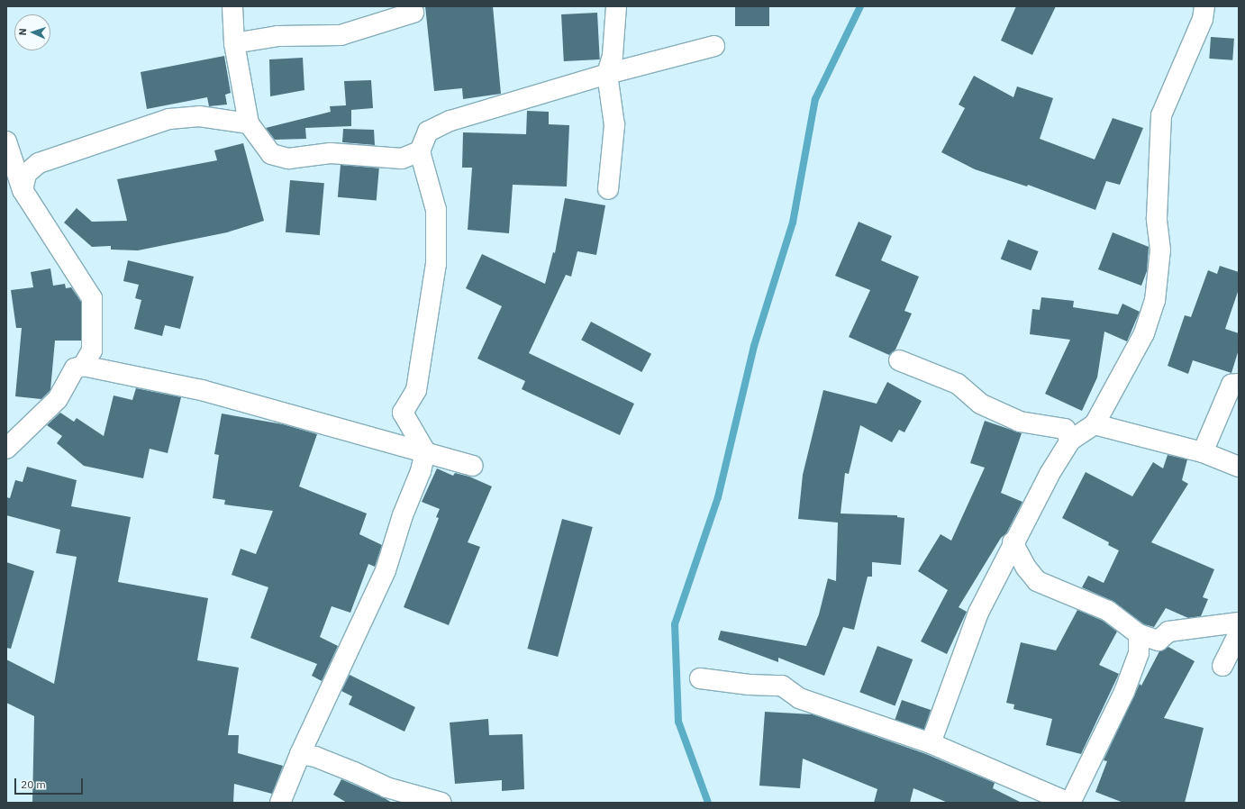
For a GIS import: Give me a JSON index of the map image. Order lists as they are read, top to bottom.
{
  "scale_bar": "20 m",
  "north": "left"
}
